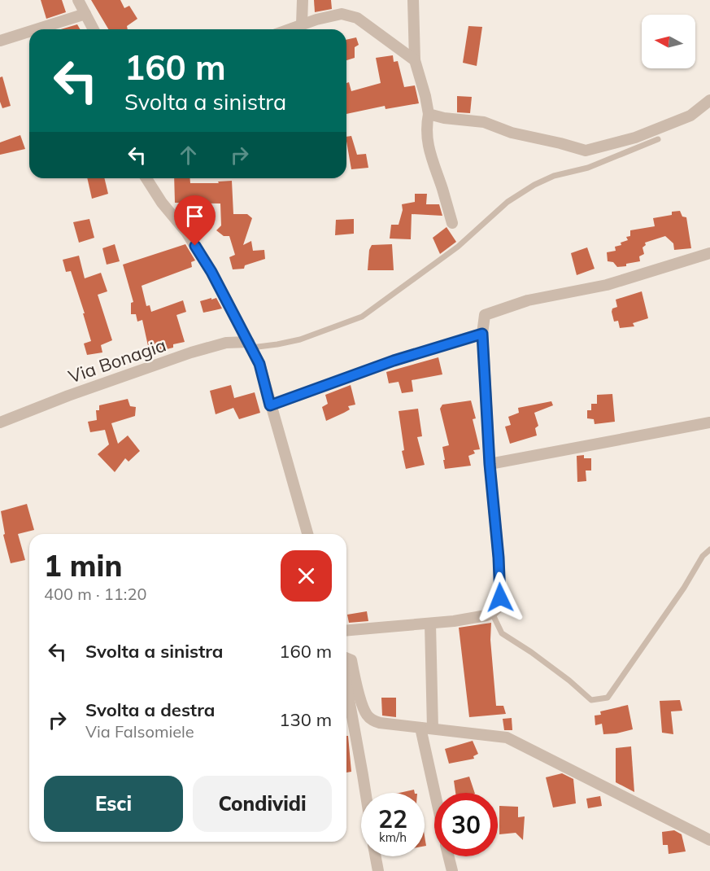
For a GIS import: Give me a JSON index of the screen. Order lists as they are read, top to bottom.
{
  "streets": {
    "street": ["Via Bonagia"]
  },
  "north": "left",
  "page": {
    "turn": ["160 m", "Svolta a sinistra"],
    "heading": ["1 min", "400 m · 11:20"],
    "list": [
      {
        "name": "Svolta a sinistra",
        "value": "160 m"
      },
      {
        "name": "Svolta a destra",
        "note": "Via Falsomiele",
        "value": "130 m"
      }
    ],
    "buttons": ["Esci", "Condividi"],
    "speed": "22 km/h",
    "limit": "30"
  }
}
